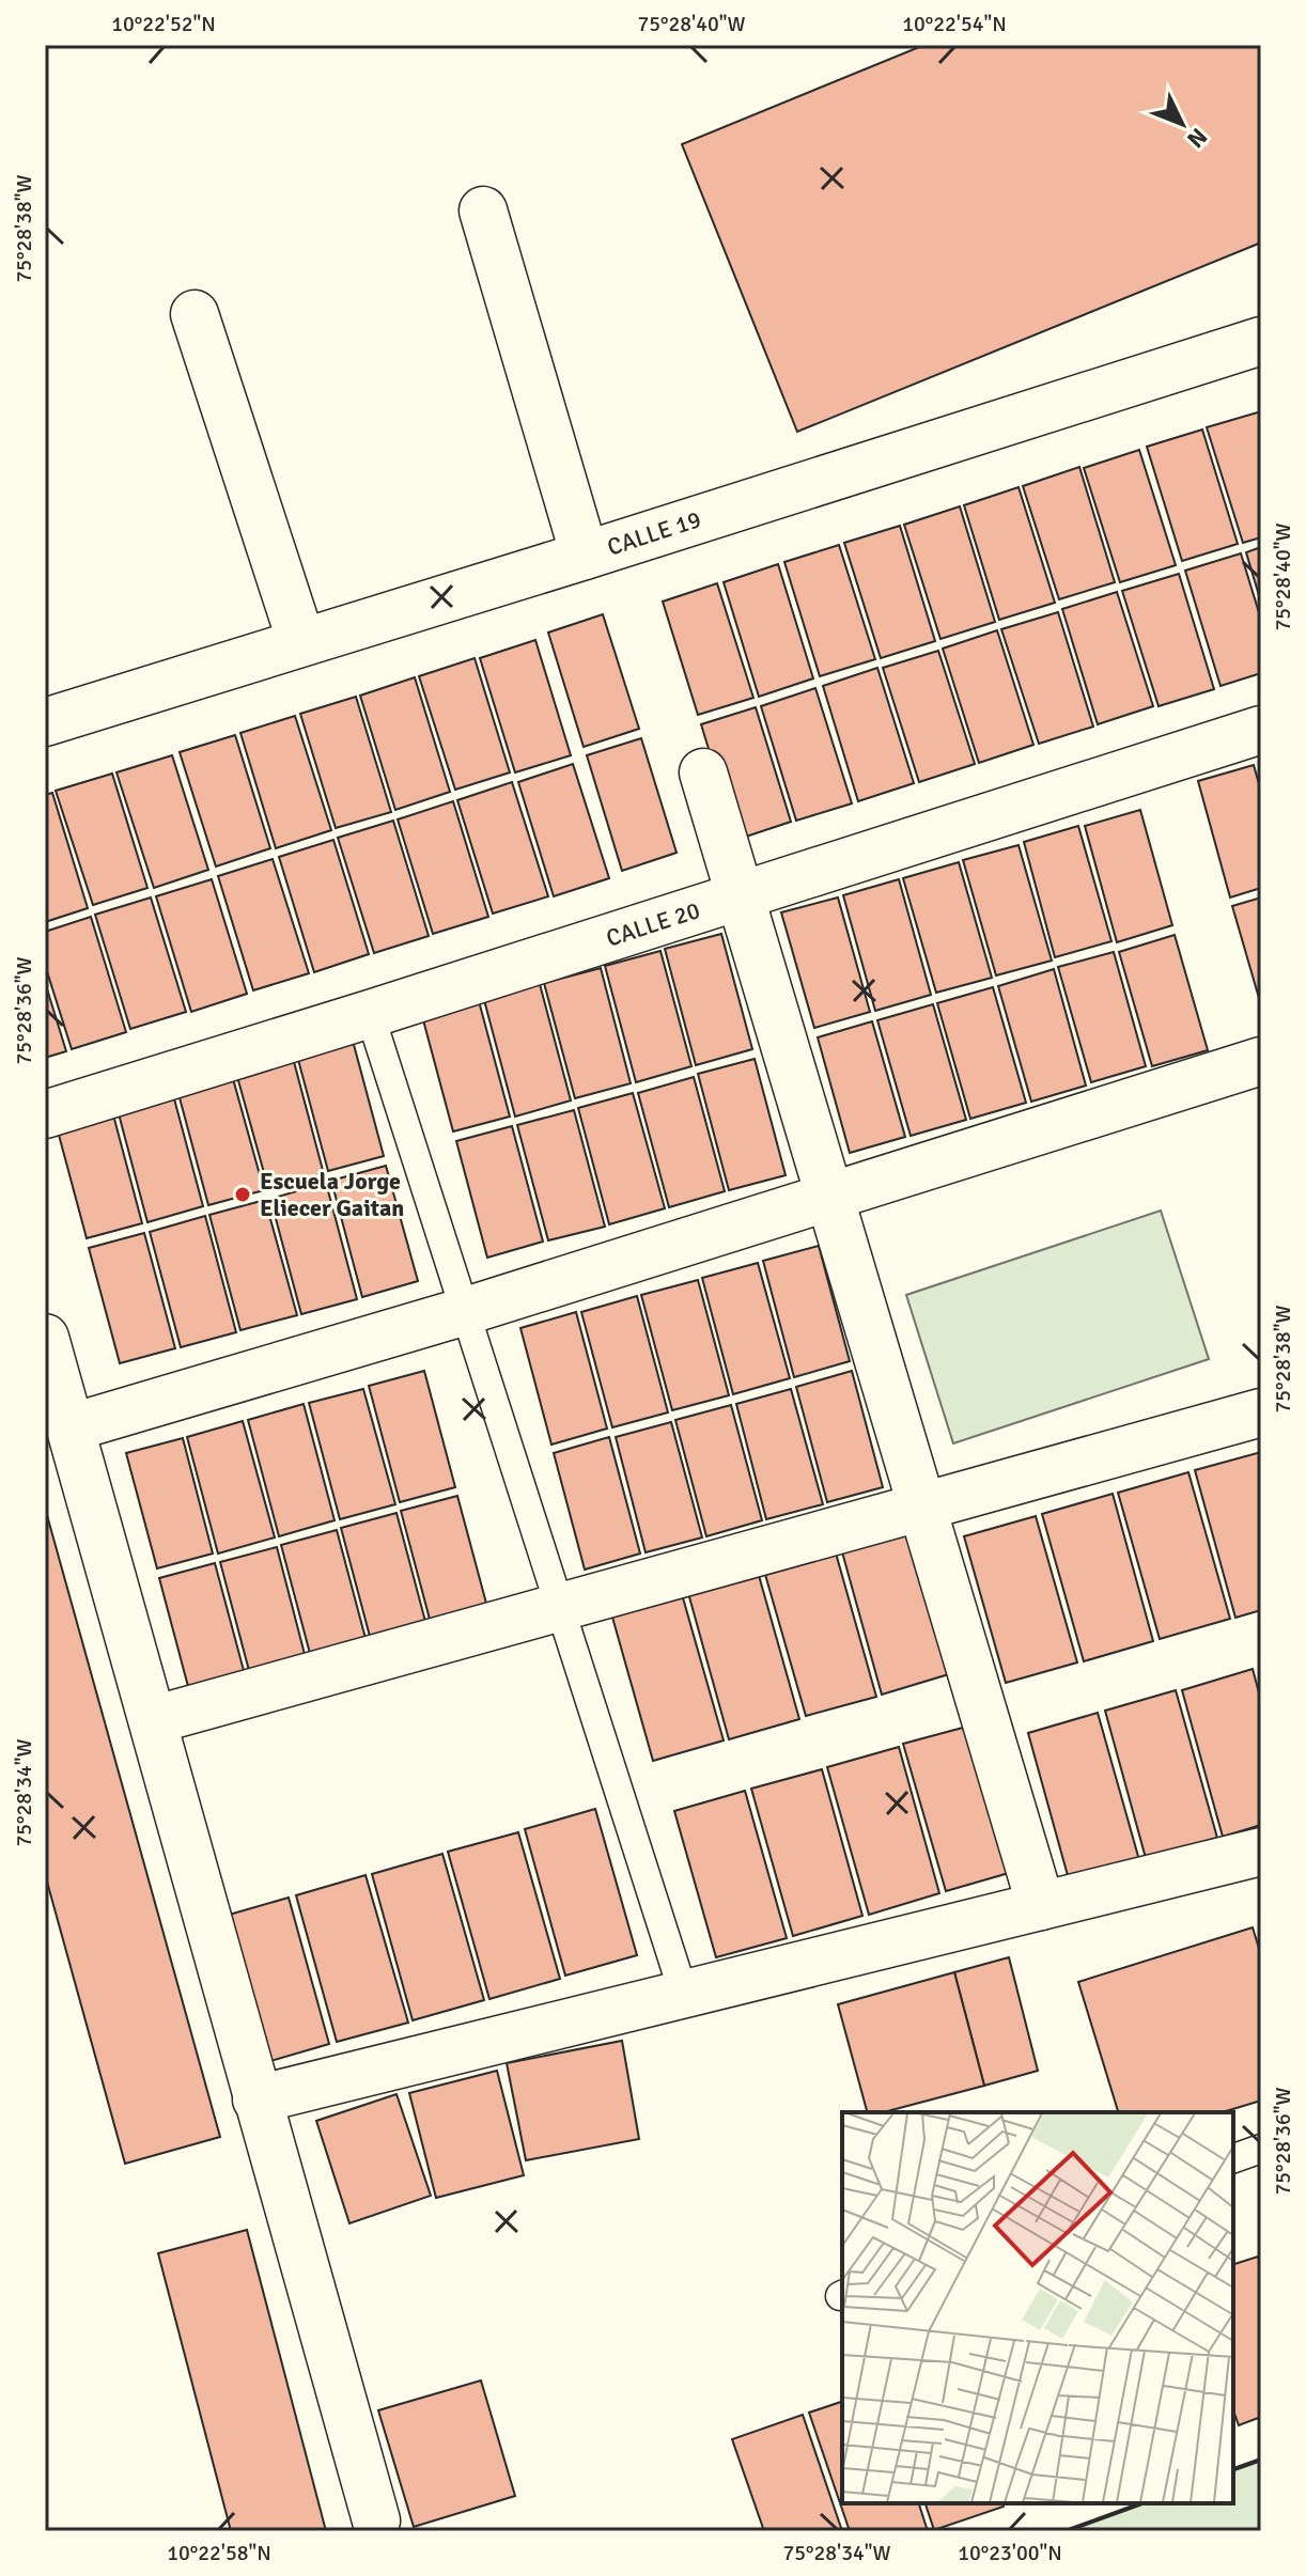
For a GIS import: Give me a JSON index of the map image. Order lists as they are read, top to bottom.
{
  "streets": {
    "street": ["CALLE 19", "CALLE 20"]
  },
  "places": ["Escuela Jorge Eliecer Gaitan"],
  "north": "bottom right",
  "coordinates": [
    "10°22'52\"N",
    "75°28'40\"W",
    "10°22'54\"N",
    "75°28'38\"W",
    "75°28'36\"W",
    "75°28'34\"W",
    "10°22'58\"N",
    "10°23'00\"N"
  ]
}
